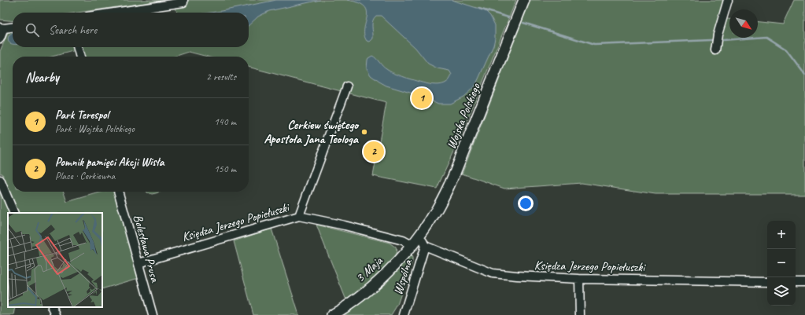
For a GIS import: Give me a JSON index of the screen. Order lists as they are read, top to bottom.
{
  "streets": {
    "street": [
      "Wojska Polskiego",
      "Księdza Jerzego Popiełuszki",
      "Bolesława Prusa",
      "3 Maja",
      "Wspólna"
    ]
  },
  "crossings": [
    ["Wojska Polskiego", "3 Maja"],
    ["Księdza Jerzego Popiełuszki", "Bolesława Prusa"],
    ["Księdza Jerzego Popiełuszki", "3 Maja"],
    ["Księdza Jerzego Popiełuszki", "Wspólna"]
  ],
  "places": ["Cerkiew świętego Apostoła Jana Teologa"],
  "north": "bottom right",
  "page": {
    "search": "Search here",
    "heading": ["Nearby", "2 results"],
    "pins": ["1", "2"],
    "list": [
      {
        "mark": "1",
        "name": "Park Terespol",
        "note": "Park · Wojska Polskiego",
        "value": "140 m"
      },
      {
        "mark": "2",
        "name": "Pomnik pamięci Akcji Wisła",
        "note": "Place · Cerkiewna",
        "value": "150 m"
      }
    ],
    "map_buttons": ["+", "−"]
  }
}
